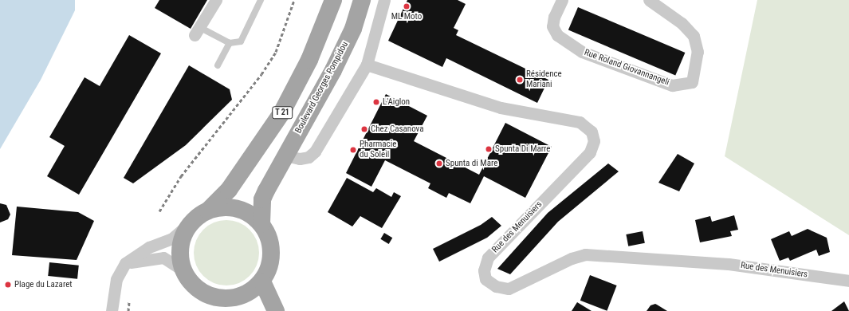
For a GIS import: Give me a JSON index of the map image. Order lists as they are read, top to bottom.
{
  "streets": {
    "main road": ["Boulevard Georges Pompidou", "T 21"],
    "street": ["Rue Roland Giovannangeli", "Rue des Menuisiers"]
  },
  "crossings": [
    ["Boulevard Georges Pompidou", "T 21"]
  ],
  "places": [
    "ML Moto",
    "Résidence Mariani",
    "L'Aiglon",
    "Chez Casanova",
    "Spunta Di Marre",
    "Pharmacie du Soleil",
    "Spunta di Mare",
    "Plage du Lazaret"
  ]
}
